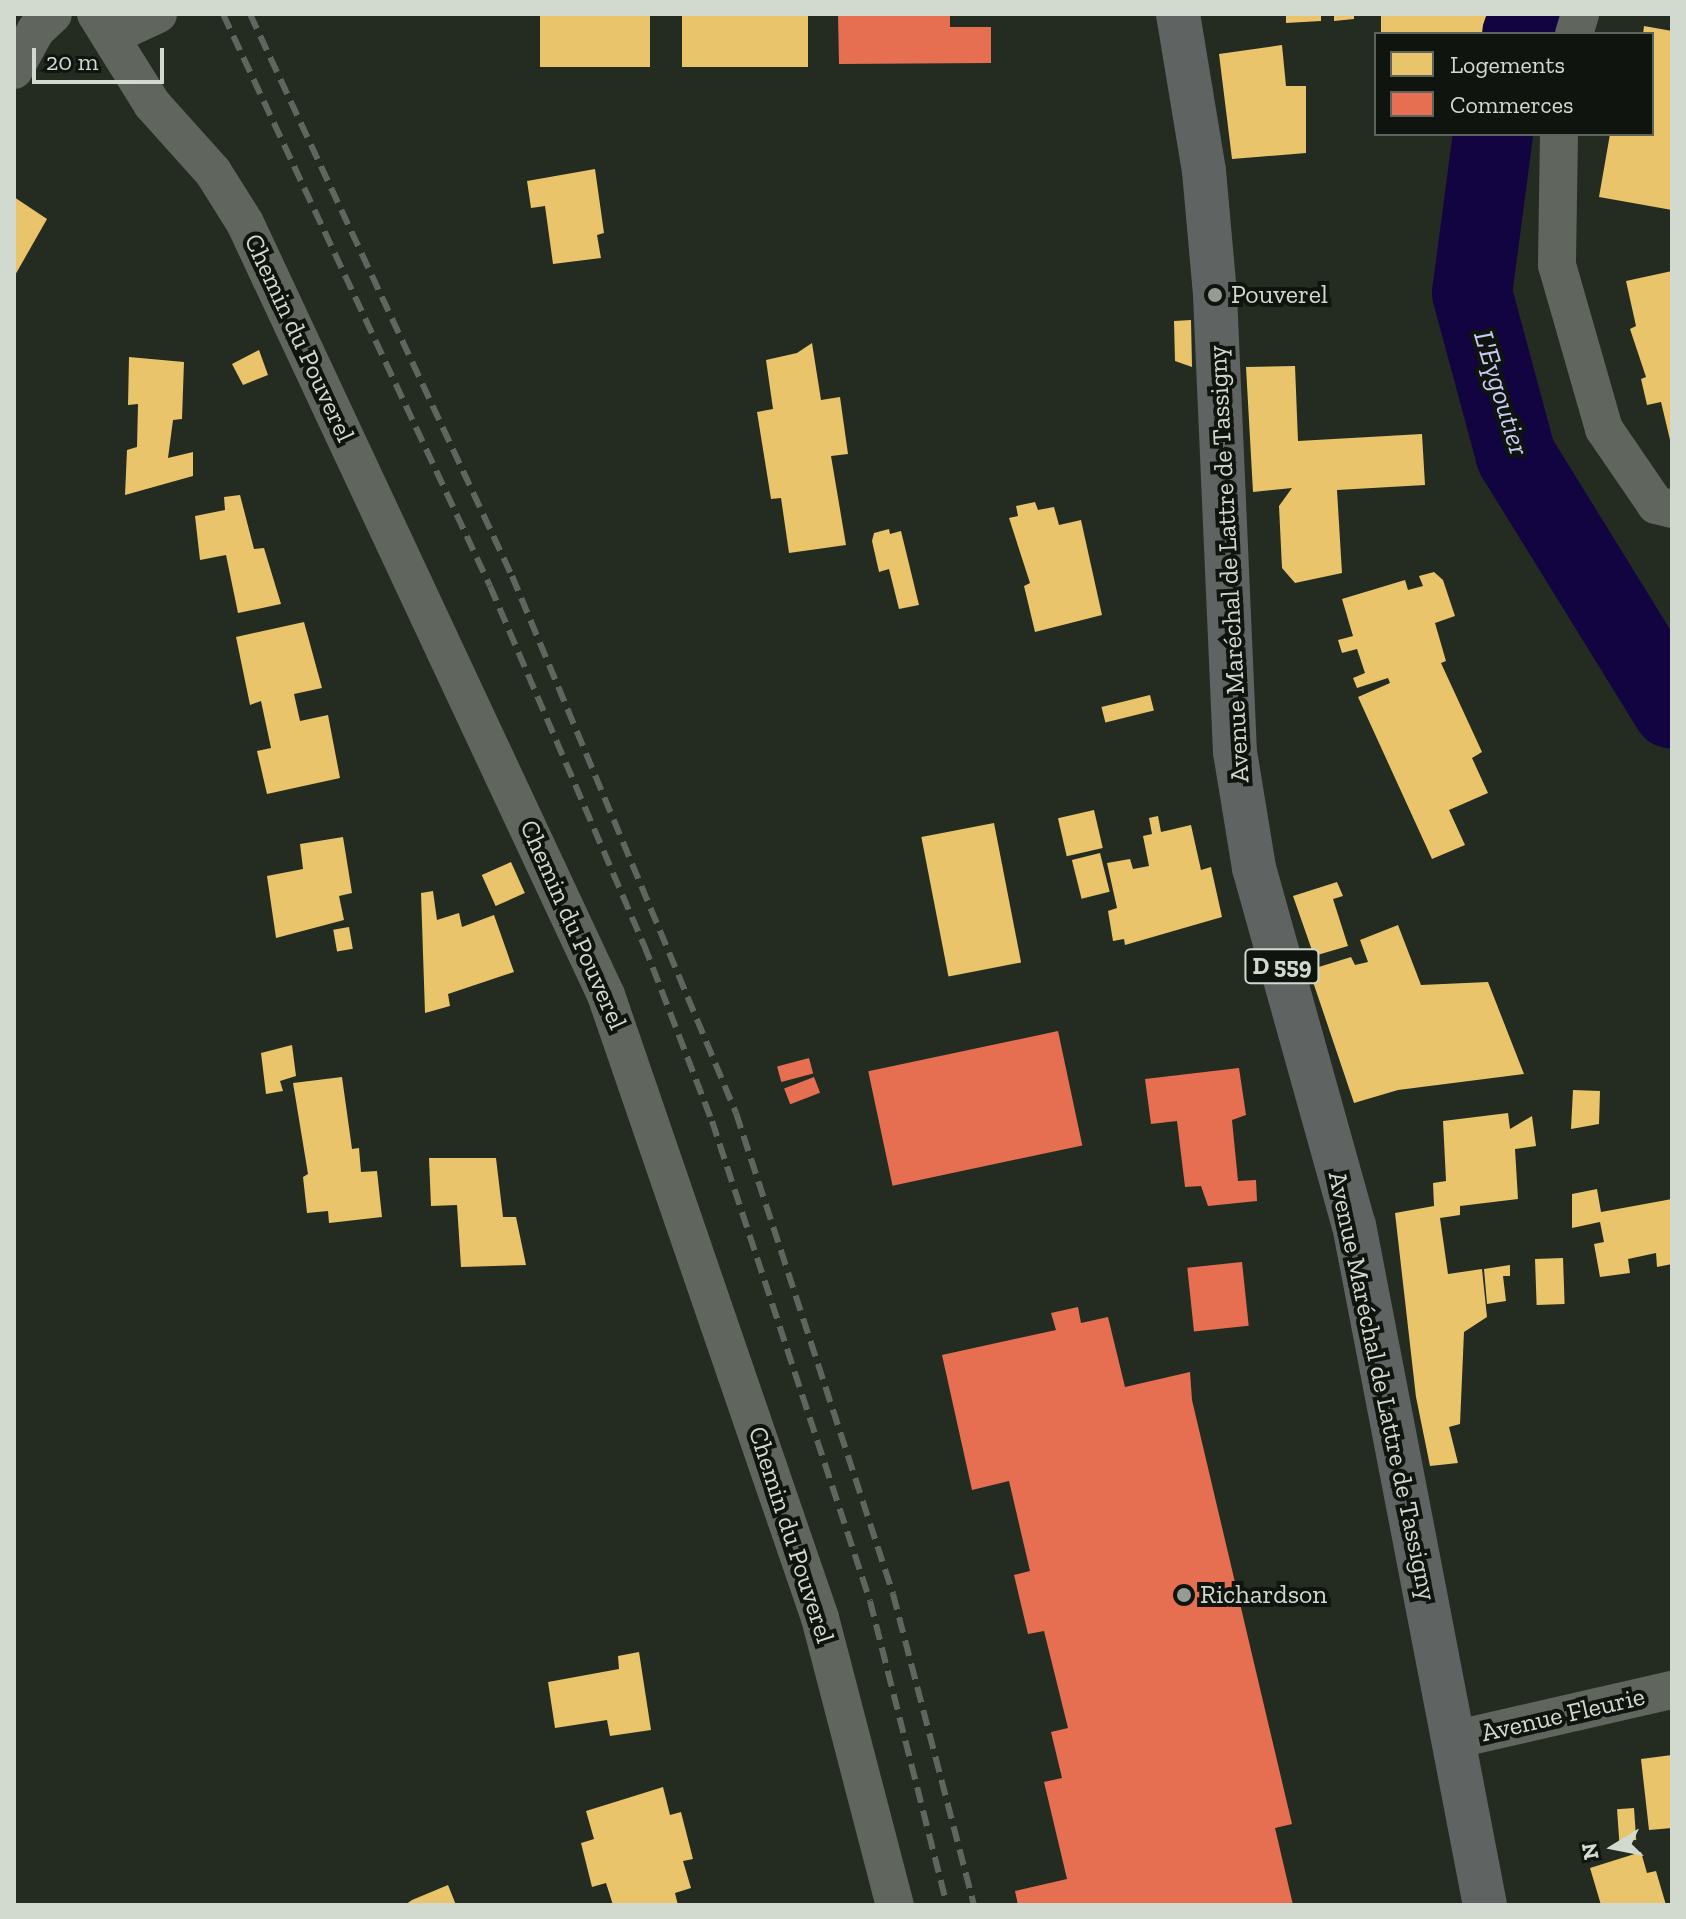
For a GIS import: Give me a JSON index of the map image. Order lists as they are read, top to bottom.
{
  "streets": {
    "main road": ["Avenue Maréchal de Lattre de Tassigny", "D 559"],
    "street": ["Chemin du Pouverel", "Avenue Fleurie"]
  },
  "crossings": [
    ["Avenue Maréchal de Lattre de Tassigny", "Avenue Fleurie"]
  ],
  "water": ["L'Eygoutier"],
  "places": ["Pouverel", "Richardson"],
  "legend": ["Logements", "Commerces"],
  "scale_bar": "20 m",
  "north": "left"
}
